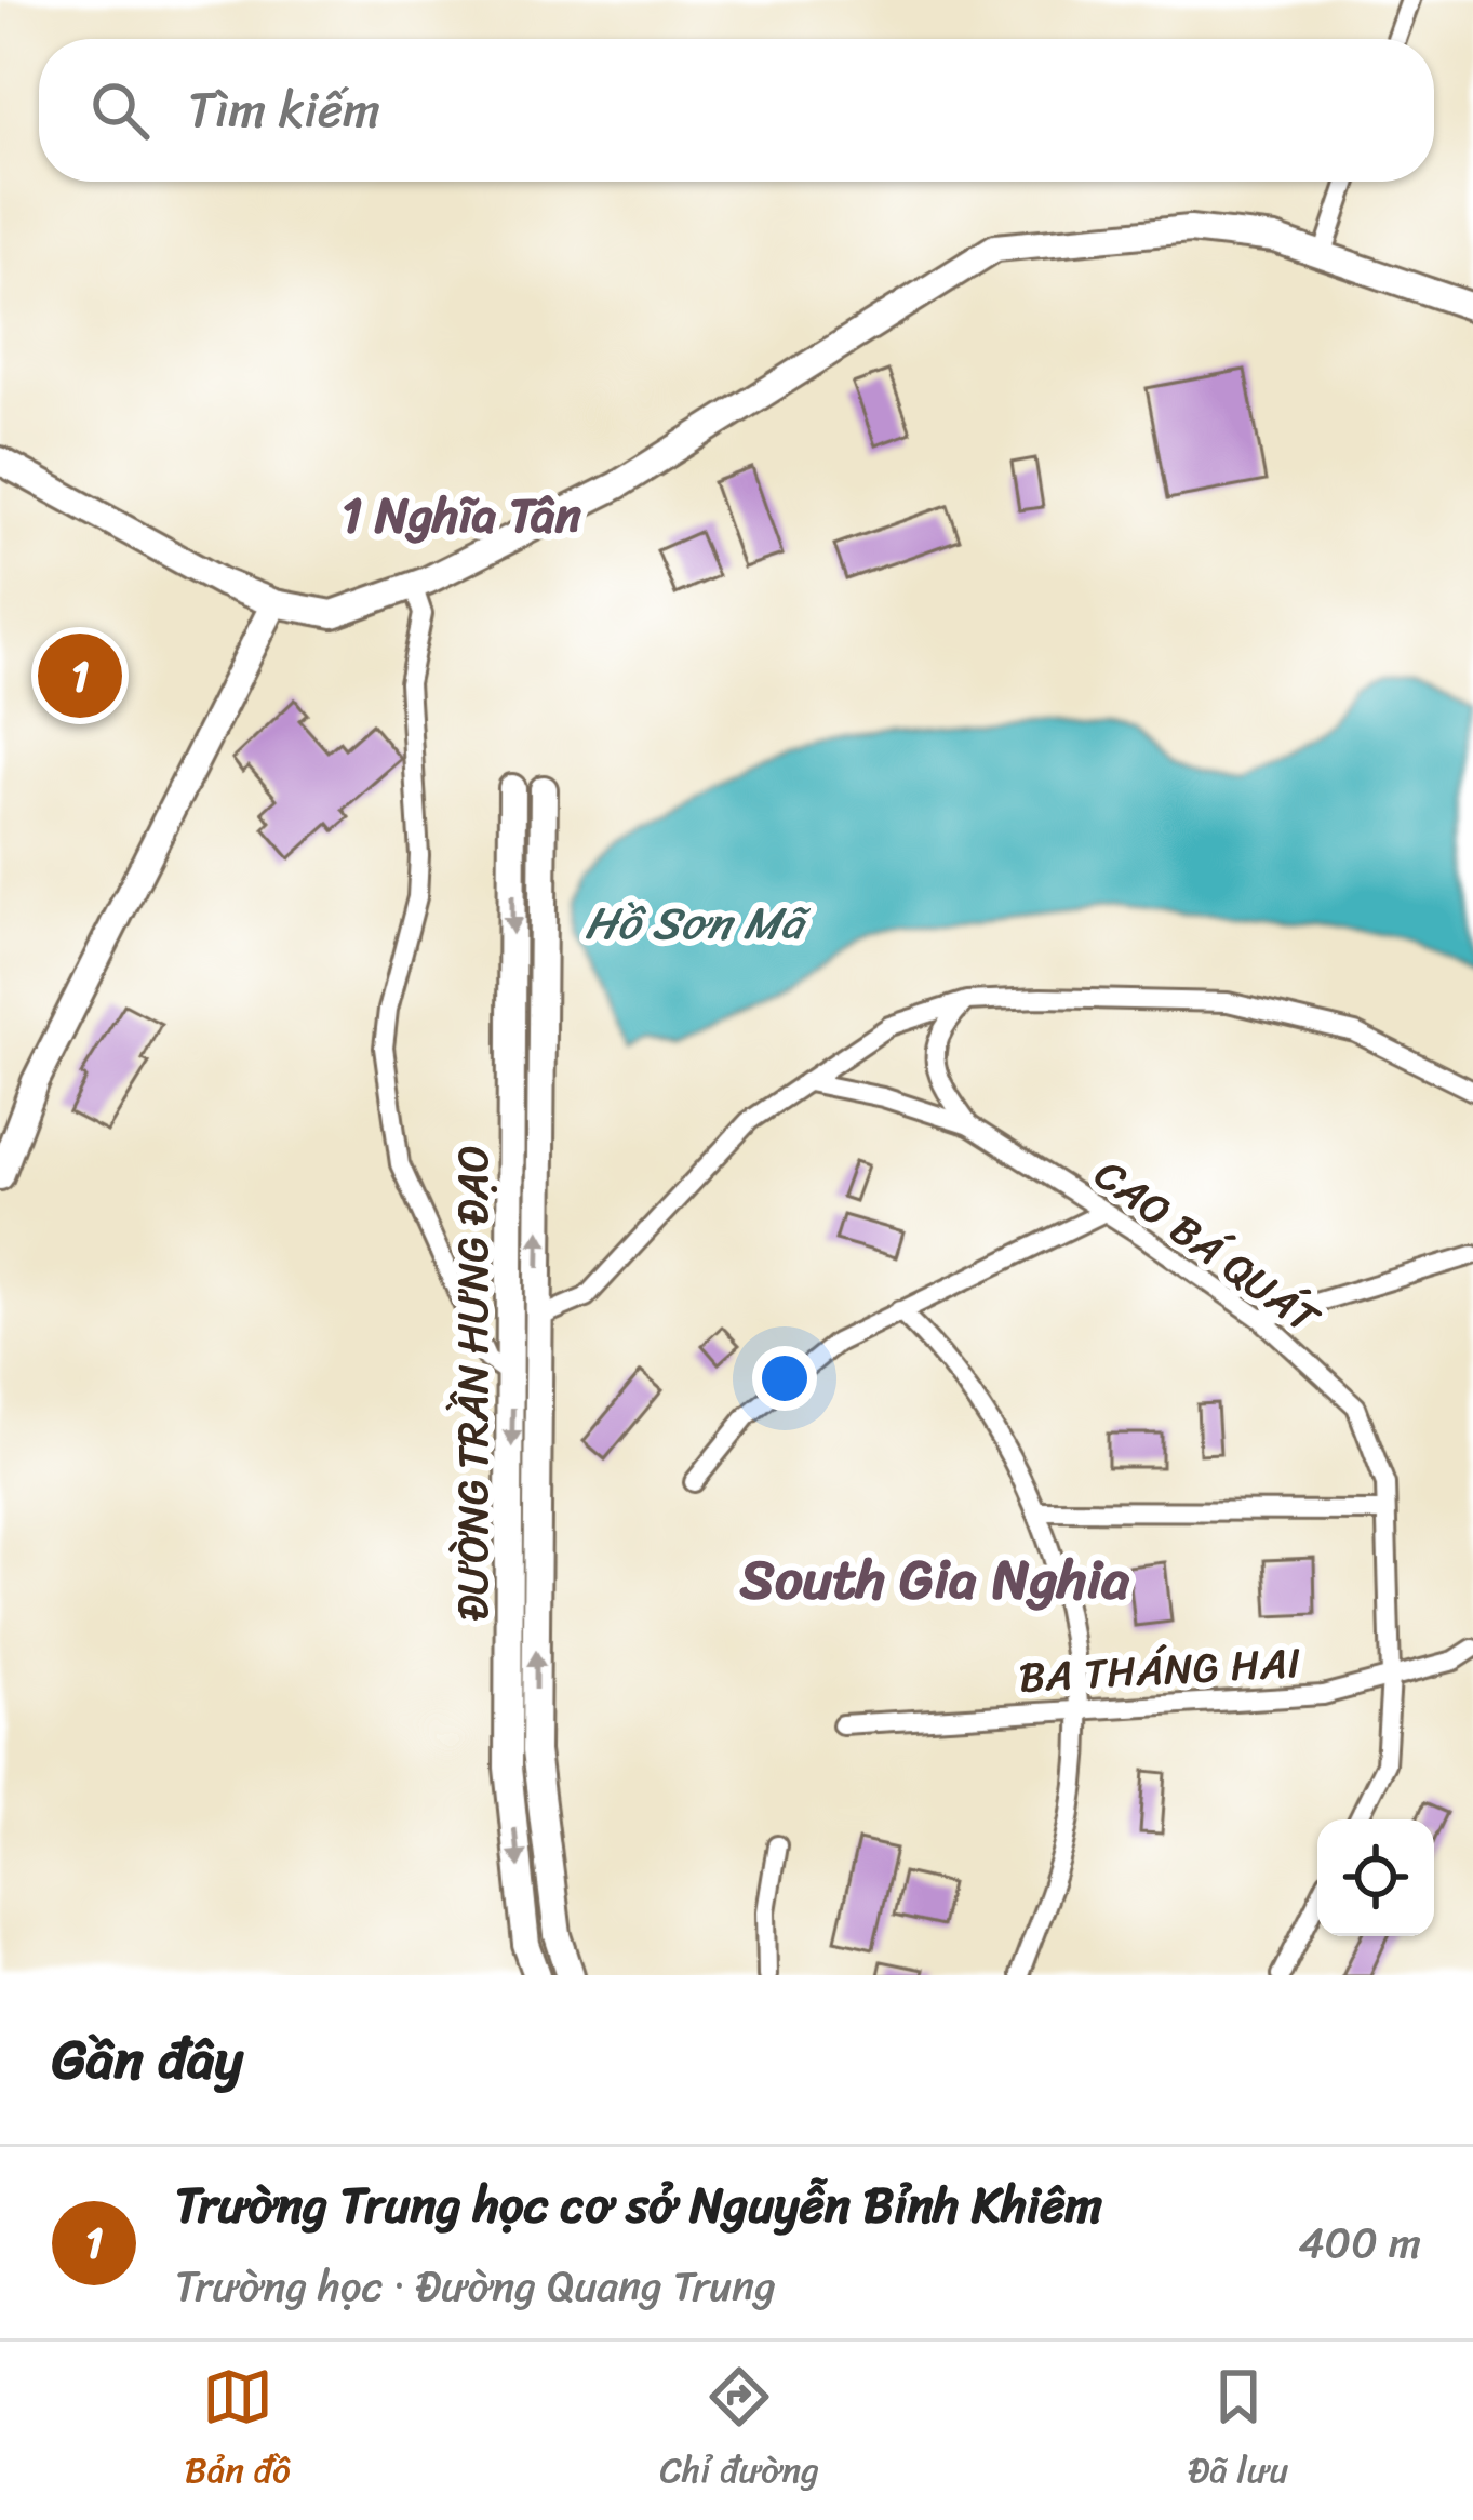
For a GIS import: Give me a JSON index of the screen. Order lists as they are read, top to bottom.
{
  "streets": {
    "street": ["CAO BÁ QUÁT", "ĐƯỜNG TRẦN HƯNG ĐẠO", "BA THÁNG HAI"]
  },
  "crossings": [
    ["CAO BÁ QUÁT", "BA THÁNG HAI"]
  ],
  "districts": ["1 Nghĩa Tân", "South Gia Nghia"],
  "water": ["Hồ Sơn Mã"],
  "page": {
    "search": "Tìm kiếm",
    "pins": "1",
    "heading": "Gần đây",
    "list": [
      {
        "mark": "1",
        "name": "Trường Trung học cơ sở Nguyễn Bỉnh Khiêm",
        "note": "Trường học · Đường Quang Trung",
        "value": "400 m"
      }
    ],
    "nav": ["Bản đồ", "Chỉ đường", "Đã lưu"]
  }
}
